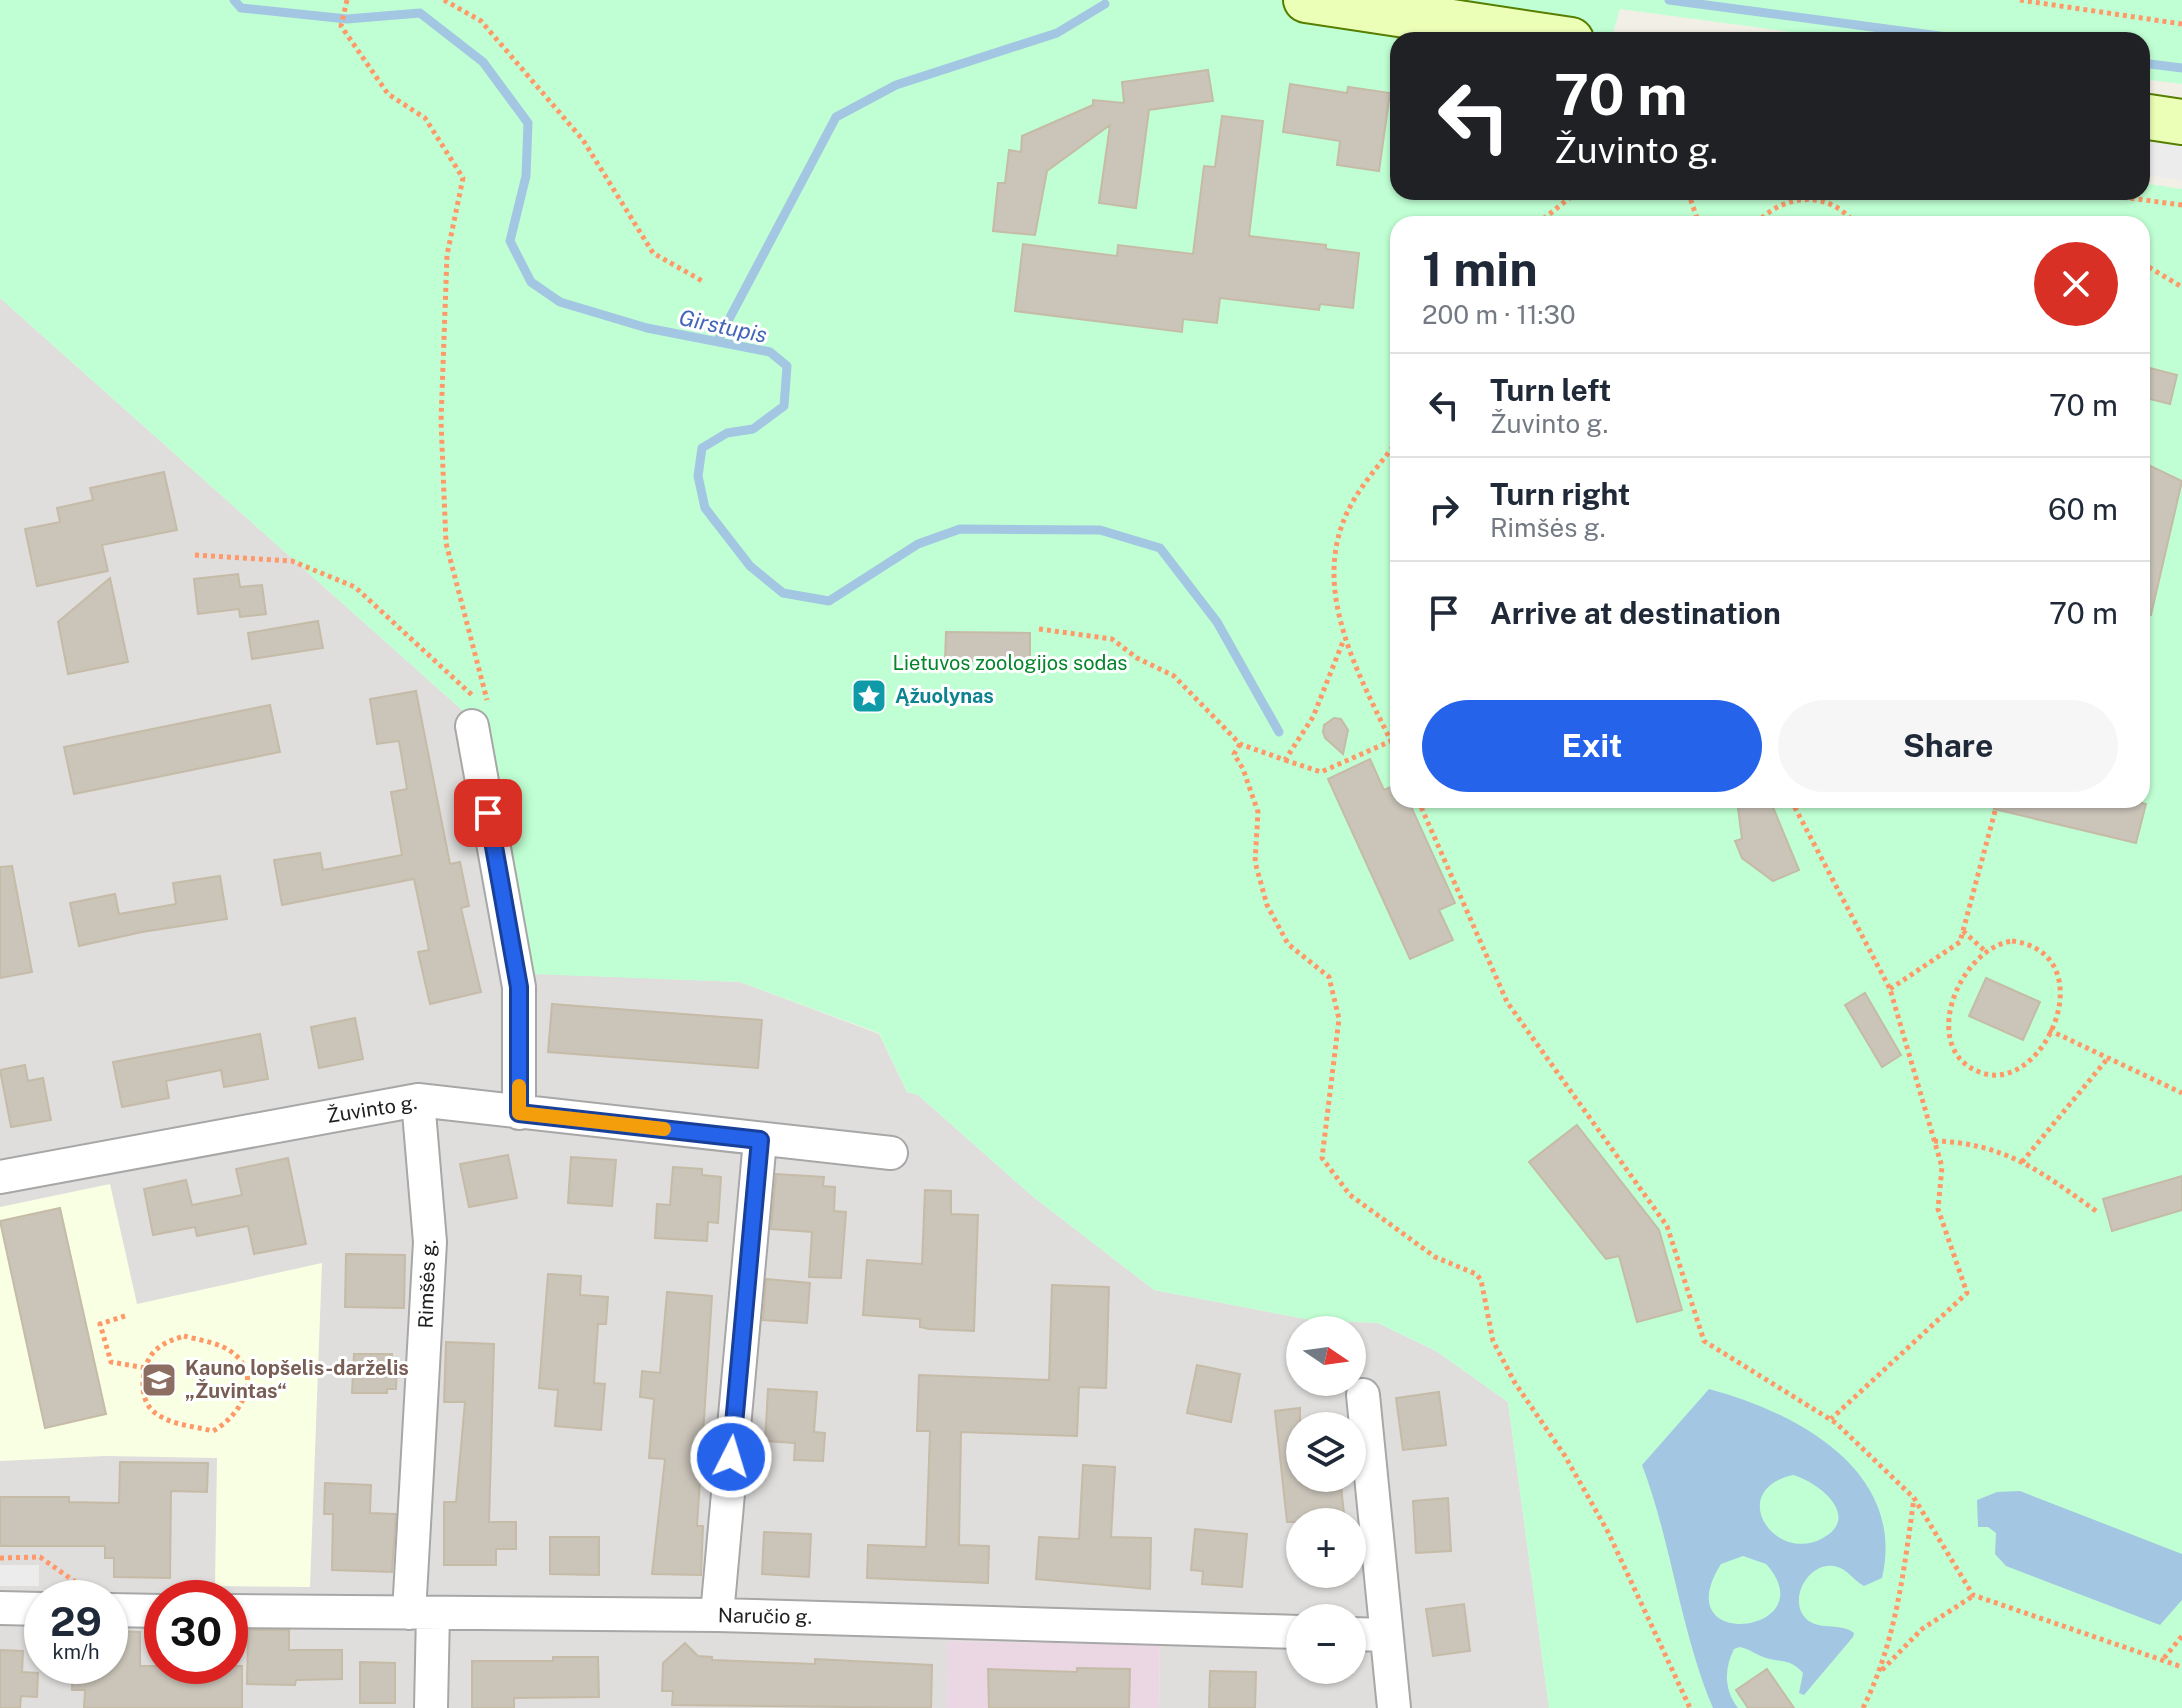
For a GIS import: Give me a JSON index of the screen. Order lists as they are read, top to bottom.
{
  "streets": {
    "street": ["Žuvinto g.", "Rimšės g.", "Naručio g."]
  },
  "crossings": [
    ["Žuvinto g.", "Rimšės g."],
    ["Rimšės g.", "Naručio g."]
  ],
  "water": ["Girstupis"],
  "parks": ["Lietuvos zoologijos sodas"],
  "places": {
    "place": ["Ąžuolynas"],
    "school or university": ["Kauno lopšelis-darželis „Žuvintas“"]
  },
  "north": "right",
  "page": {
    "turn": ["70 m", "Žuvinto g."],
    "heading": ["1 min", "200 m · 11:30"],
    "list": [
      {
        "name": "Turn left",
        "note": "Žuvinto g.",
        "value": "70 m"
      },
      {
        "name": "Turn right",
        "note": "Rimšės g.",
        "value": "60 m"
      },
      {
        "name": "Arrive at destination",
        "value": "70 m"
      }
    ],
    "buttons": ["Exit", "Share"],
    "map_buttons": ["+", "−"],
    "speed": "29 km/h",
    "limit": "30"
  }
}
